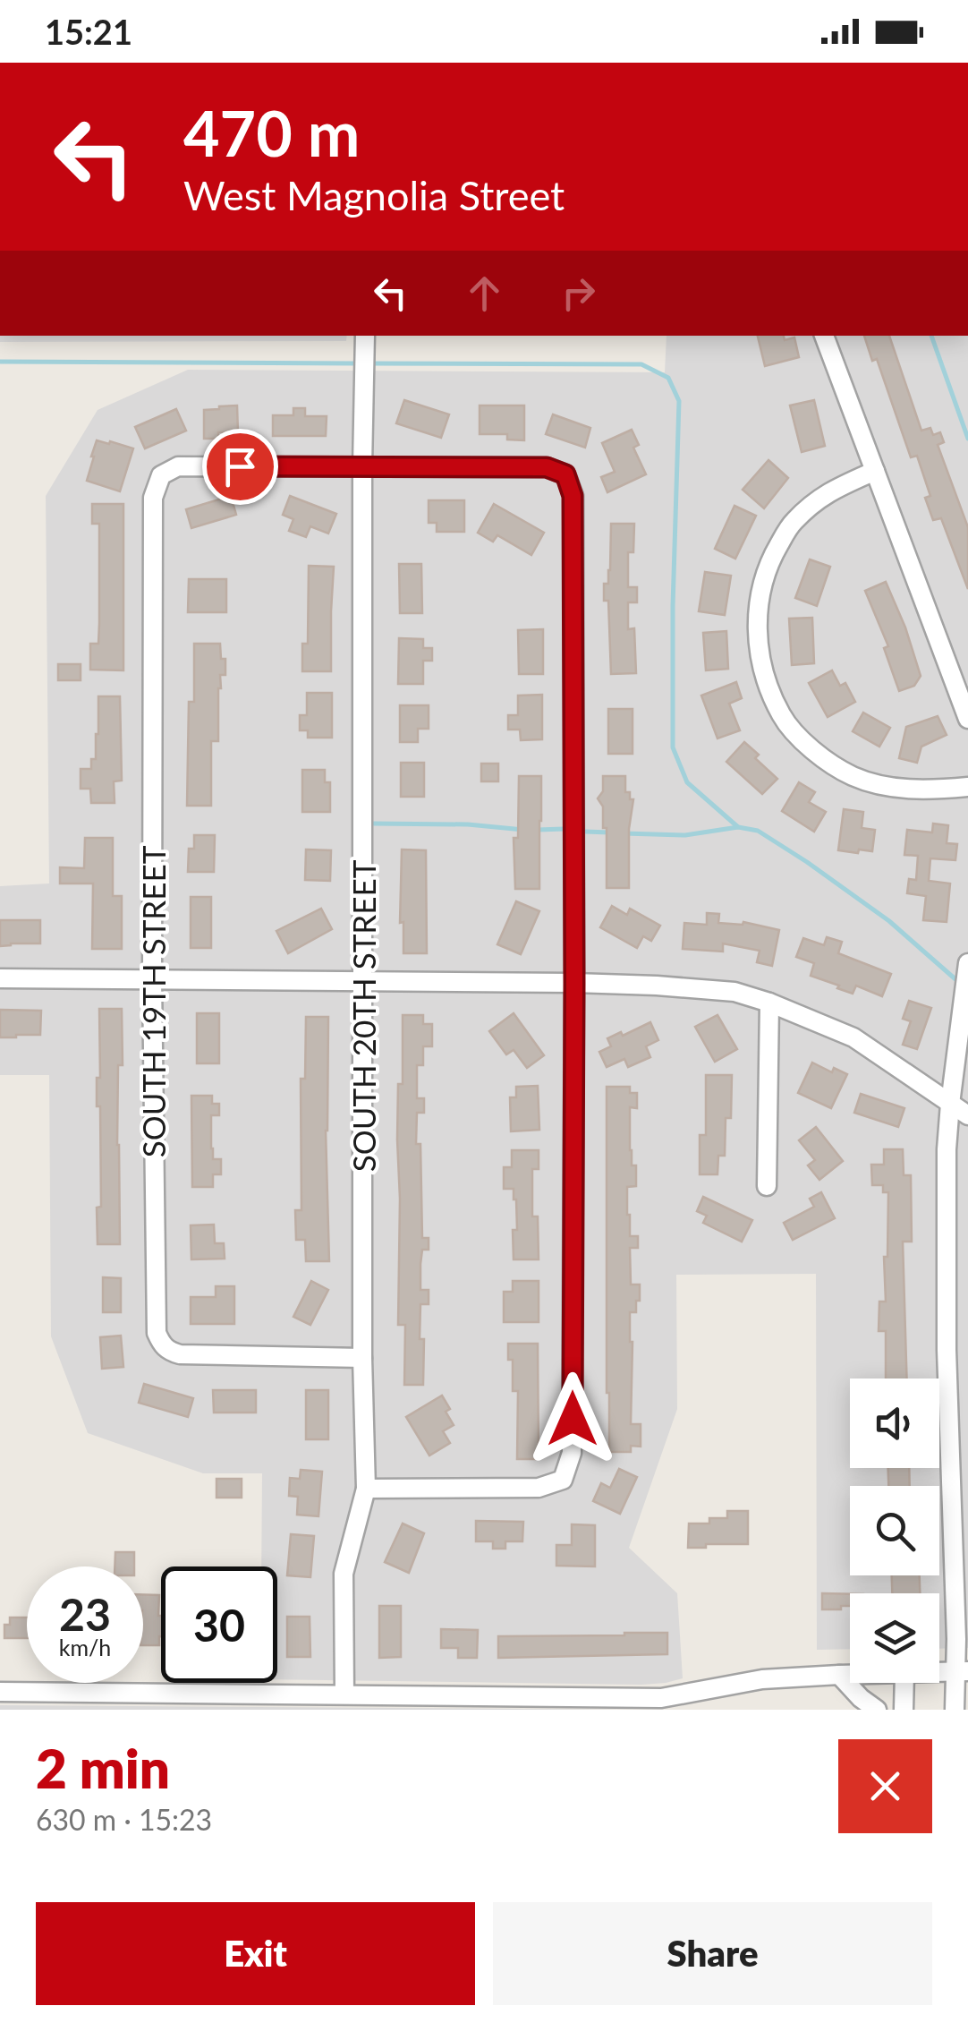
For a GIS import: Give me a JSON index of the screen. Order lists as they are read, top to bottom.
{
  "streets": {
    "street": ["SOUTH 19TH STREET", "SOUTH 20TH STREET"]
  },
  "crossings": [
    ["SOUTH 19TH STREET", "SOUTH 20TH STREET"]
  ],
  "page": {
    "status": "15:21",
    "turn": ["470 m", "West Magnolia Street"],
    "speed": "23 km/h",
    "limit": "30",
    "heading": ["2 min", "630 m · 15:23"],
    "buttons": ["Exit", "Share"]
  }
}
